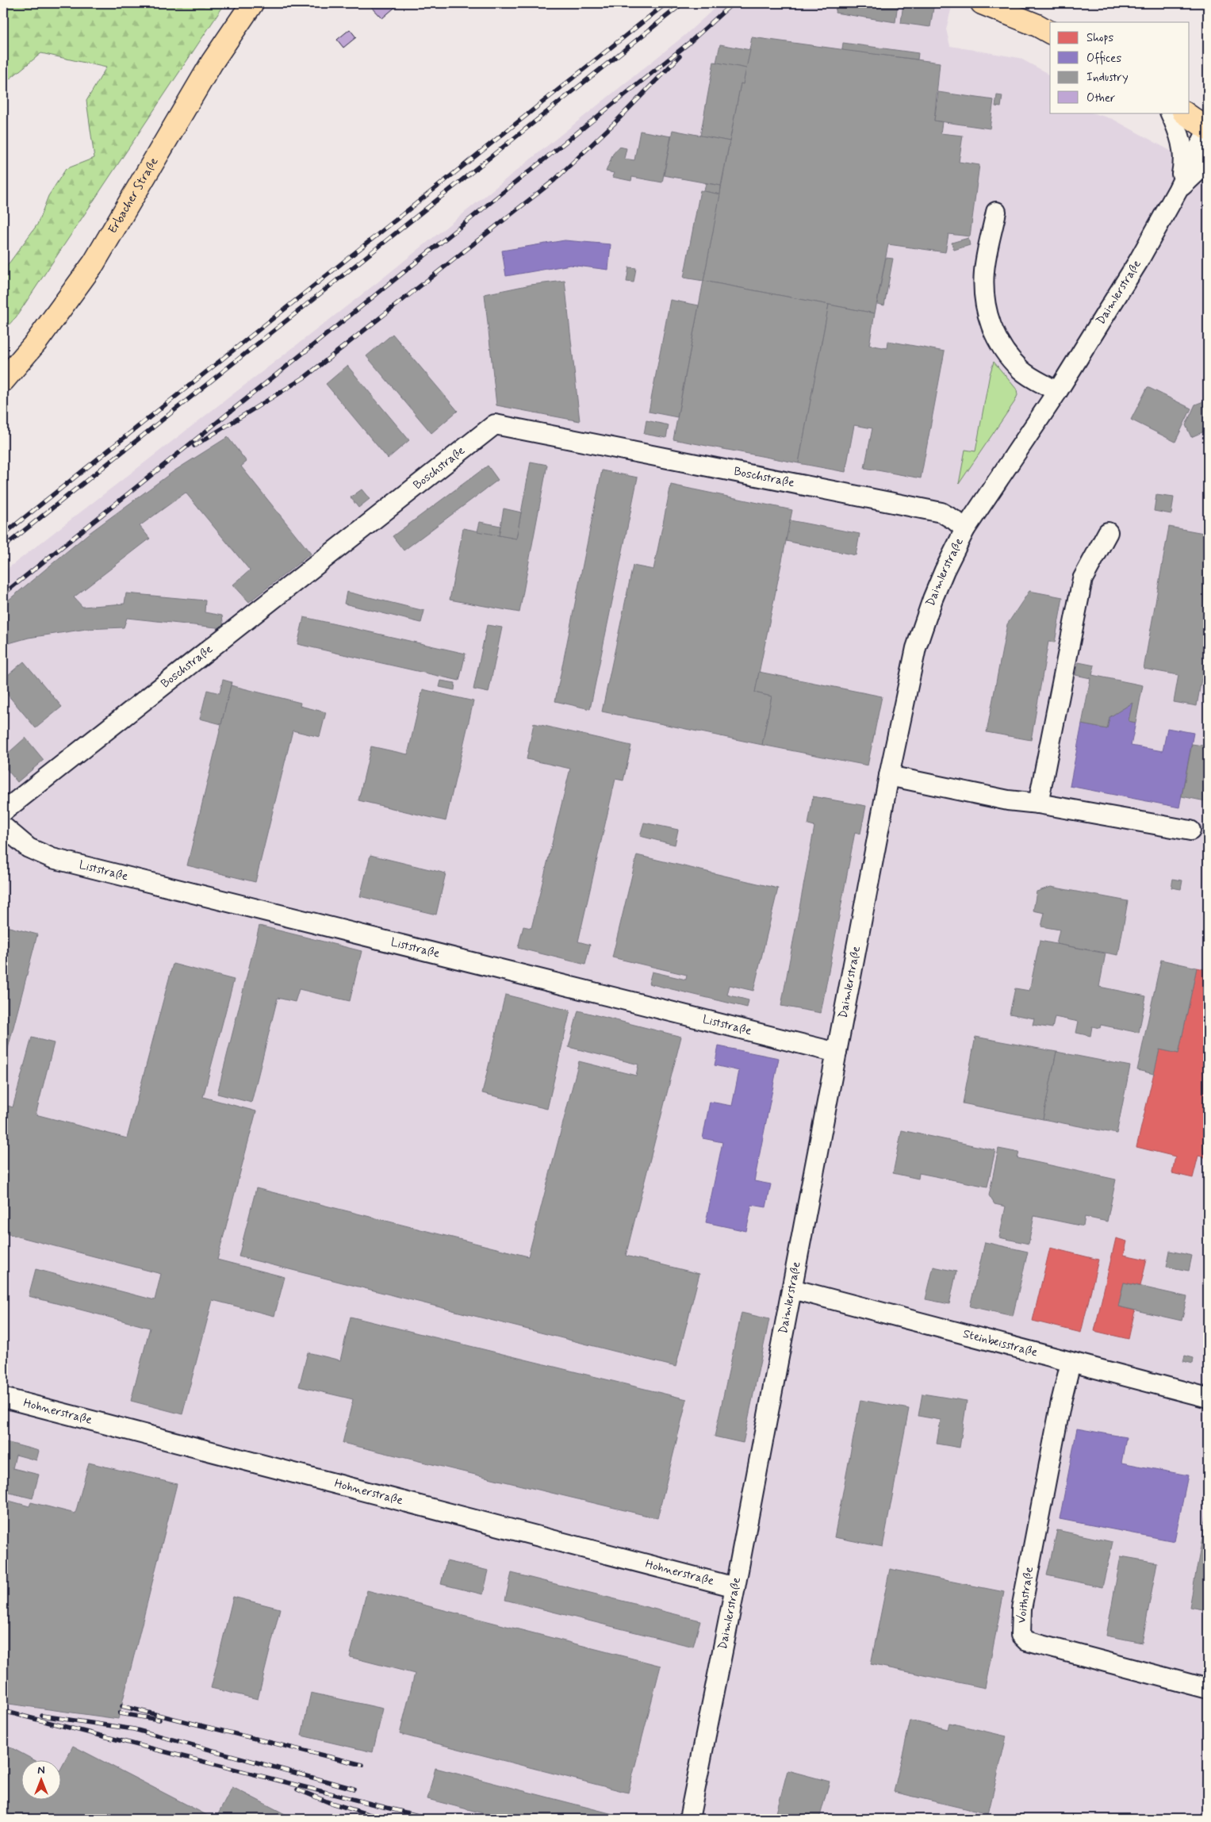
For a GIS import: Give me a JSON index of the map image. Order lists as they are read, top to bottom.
{
  "streets": {
    "main road": ["Erbacher Straße"],
    "street": [
      "Daimlerstraße",
      "Boschstraße",
      "Liststraße",
      "Steinbeisstraße",
      "Hohnerstraße",
      "Voithstraße"
    ]
  },
  "crossings": [
    ["Daimlerstraße", "Boschstraße"],
    ["Daimlerstraße", "Liststraße"],
    ["Daimlerstraße", "Steinbeisstraße"],
    ["Daimlerstraße", "Hohnerstraße"],
    ["Steinbeisstraße", "Voithstraße"]
  ],
  "legend": [
    "Shops",
    "Offices",
    "Industry",
    "Other"
  ],
  "north": "top"
}
